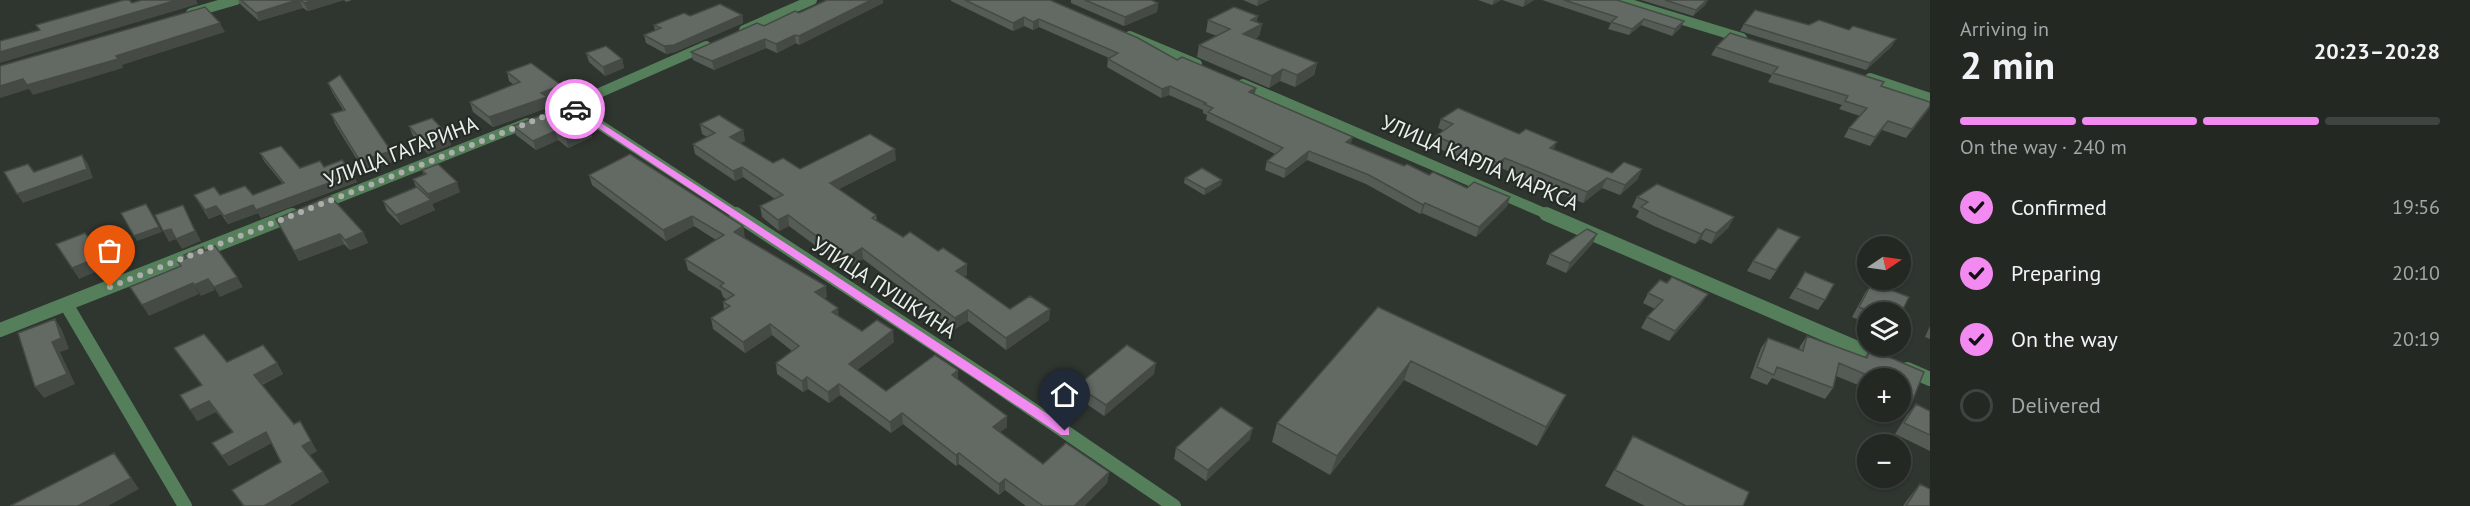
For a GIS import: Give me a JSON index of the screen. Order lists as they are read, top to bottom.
{
  "streets": {
    "street": ["УЛИЦА ГАГАРИНА", "УЛИЦА КАРЛА МАРКСА", "УЛИЦА ПУШКИНА"]
  },
  "crossings": [
    ["УЛИЦА ГАГАРИНА", "УЛИЦА ПУШКИНА"]
  ],
  "north": "right",
  "page": {
    "heading": ["2 min", "Arriving in", "20:23–20:28"],
    "bar": "On the way · 240 m",
    "list": [
      ["Confirmed", "19:56"],
      ["Preparing", "20:10"],
      ["On the way", "20:19"],
      "Delivered"
    ],
    "map_buttons": ["+", "−"]
  }
}
